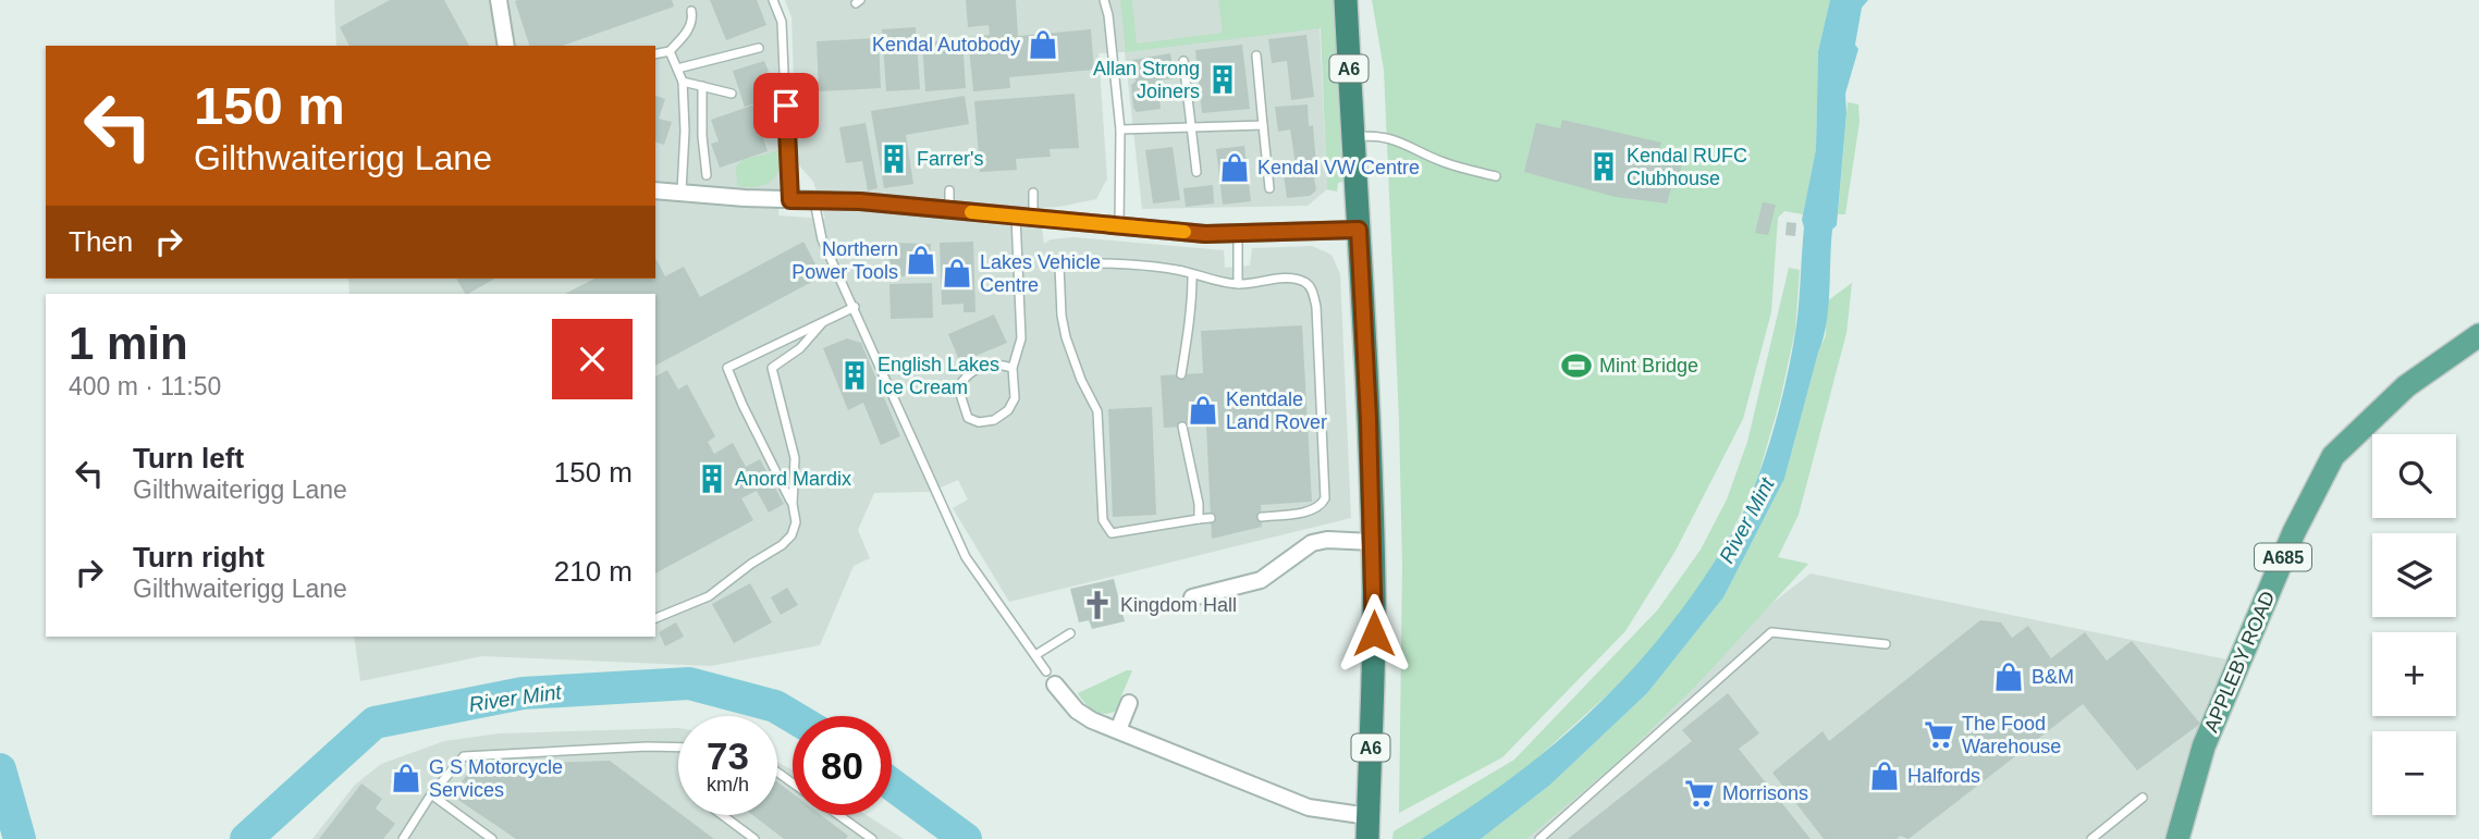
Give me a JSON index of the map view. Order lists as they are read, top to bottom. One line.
{"streets":{"highway":["A6"],"main road":["A685","APPLEBY ROAD"]},"water":["River Mint"],"places":{"shop":["Kendal Autobody","Kendal VW Centre","Northern Power Tools","Lakes Vehicle Centre","Kentdale Land Rover","B&M","Halfords","G S Motorcycle Services"],"building":["Allan Strong Joiners","Farrer's","Kendal RUFC Clubhouse","English Lakes Ice Cream","Anord Mardix"],"sports":["Mint Bridge"],"church":["Kingdom Hall"],"supermarket":["The Food Warehouse","Morrisons"]},"page":{"turn":["150 m","Gilthwaiterigg Lane"],"then":"Then","heading":["1 min","400 m · 11:50"],"list":[{"name":"Turn left","note":"Gilthwaiterigg Lane","value":"150 m"},{"name":"Turn right","note":"Gilthwaiterigg Lane","value":"210 m"}],"map_buttons":["+","−"],"speed":"73 km/h","limit":"80"}}
